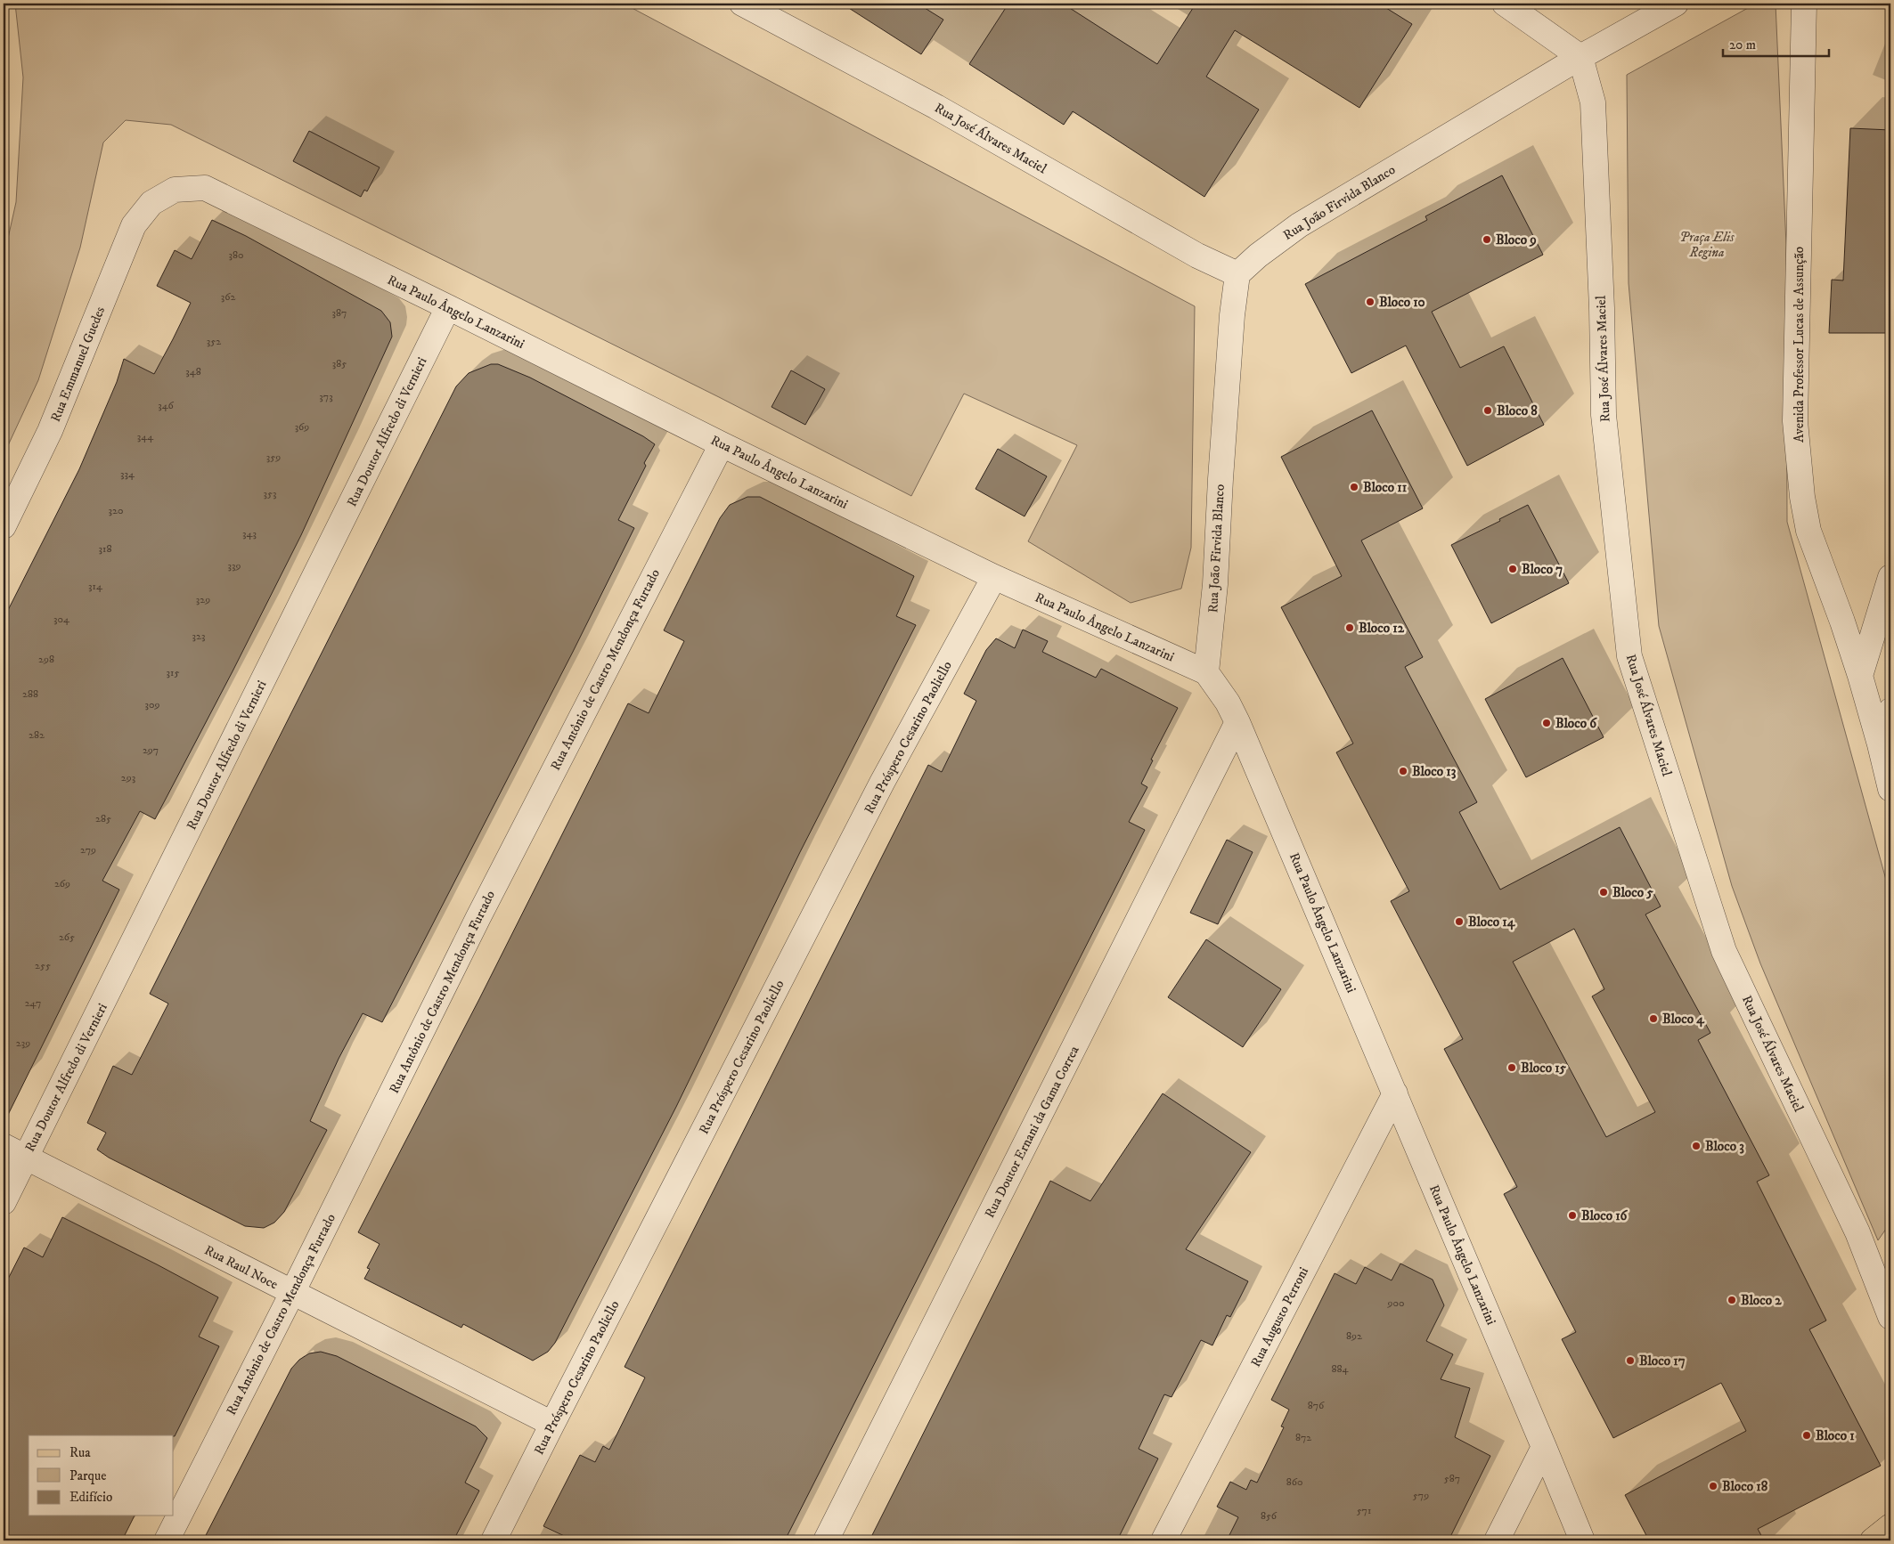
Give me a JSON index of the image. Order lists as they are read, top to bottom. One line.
{"streets":{"street":["Rua José Álvares Maciel","Rua João Firvida Blanco","Rua Paulo Ângelo Lanzarini","Avenida Professor Lucas de Assunção","Rua Emmanuel Guedes","Rua Doutor Alfredo di Vernieri","Rua Antônio de Castro Mendonça Furtado","Rua Próspero Cesarino Paoliello","Rua Doutor Ernani da Gama Correa","Rua Raul Noce","Rua Augusto Perroni"]},"crossings":[["Rua José Álvares Maciel","Rua João Firvida Blanco"],["Rua João Firvida Blanco","Rua Paulo Ângelo Lanzarini"],["Rua Paulo Ângelo Lanzarini","Rua Emmanuel Guedes"],["Rua Paulo Ângelo Lanzarini","Rua Doutor Alfredo di Vernieri"],["Rua Paulo Ângelo Lanzarini","Rua Antônio de Castro Mendonça Furtado"],["Rua Paulo Ângelo Lanzarini","Rua Próspero Cesarino Paoliello"],["Rua Paulo Ângelo Lanzarini","Rua Doutor Ernani da Gama Correa"],["Rua Paulo Ângelo Lanzarini","Rua Augusto Perroni"],["Rua Doutor Alfredo di Vernieri","Rua Raul Noce"],["Rua Antônio de Castro Mendonça Furtado","Rua Raul Noce"],["Rua Próspero Cesarino Paoliello","Rua Raul Noce"]],"parks":["Praça Elis Regina"],"places":["Bloco 9","Bloco 10","Bloco 8","Bloco 11","Bloco 7","Bloco 12","Bloco 6","Bloco 13","Bloco 5","Bloco 14","Bloco 4","Bloco 15","Bloco 3","Bloco 16","Bloco 2","Bloco 17","Bloco 1","Bloco 18"],"house_numbers":["380","362","387","352","385","348","373","346","369","344","359","334","353","320","343","318","339","314","329","304","323","298","315","288","309","282","297","293","285","279","269","265","255","247","239","900","892","884","876","872","587","860","579","571","856"],"legend":["Rua","Parque","Edifício"],"scale_bar":"20 m"}
